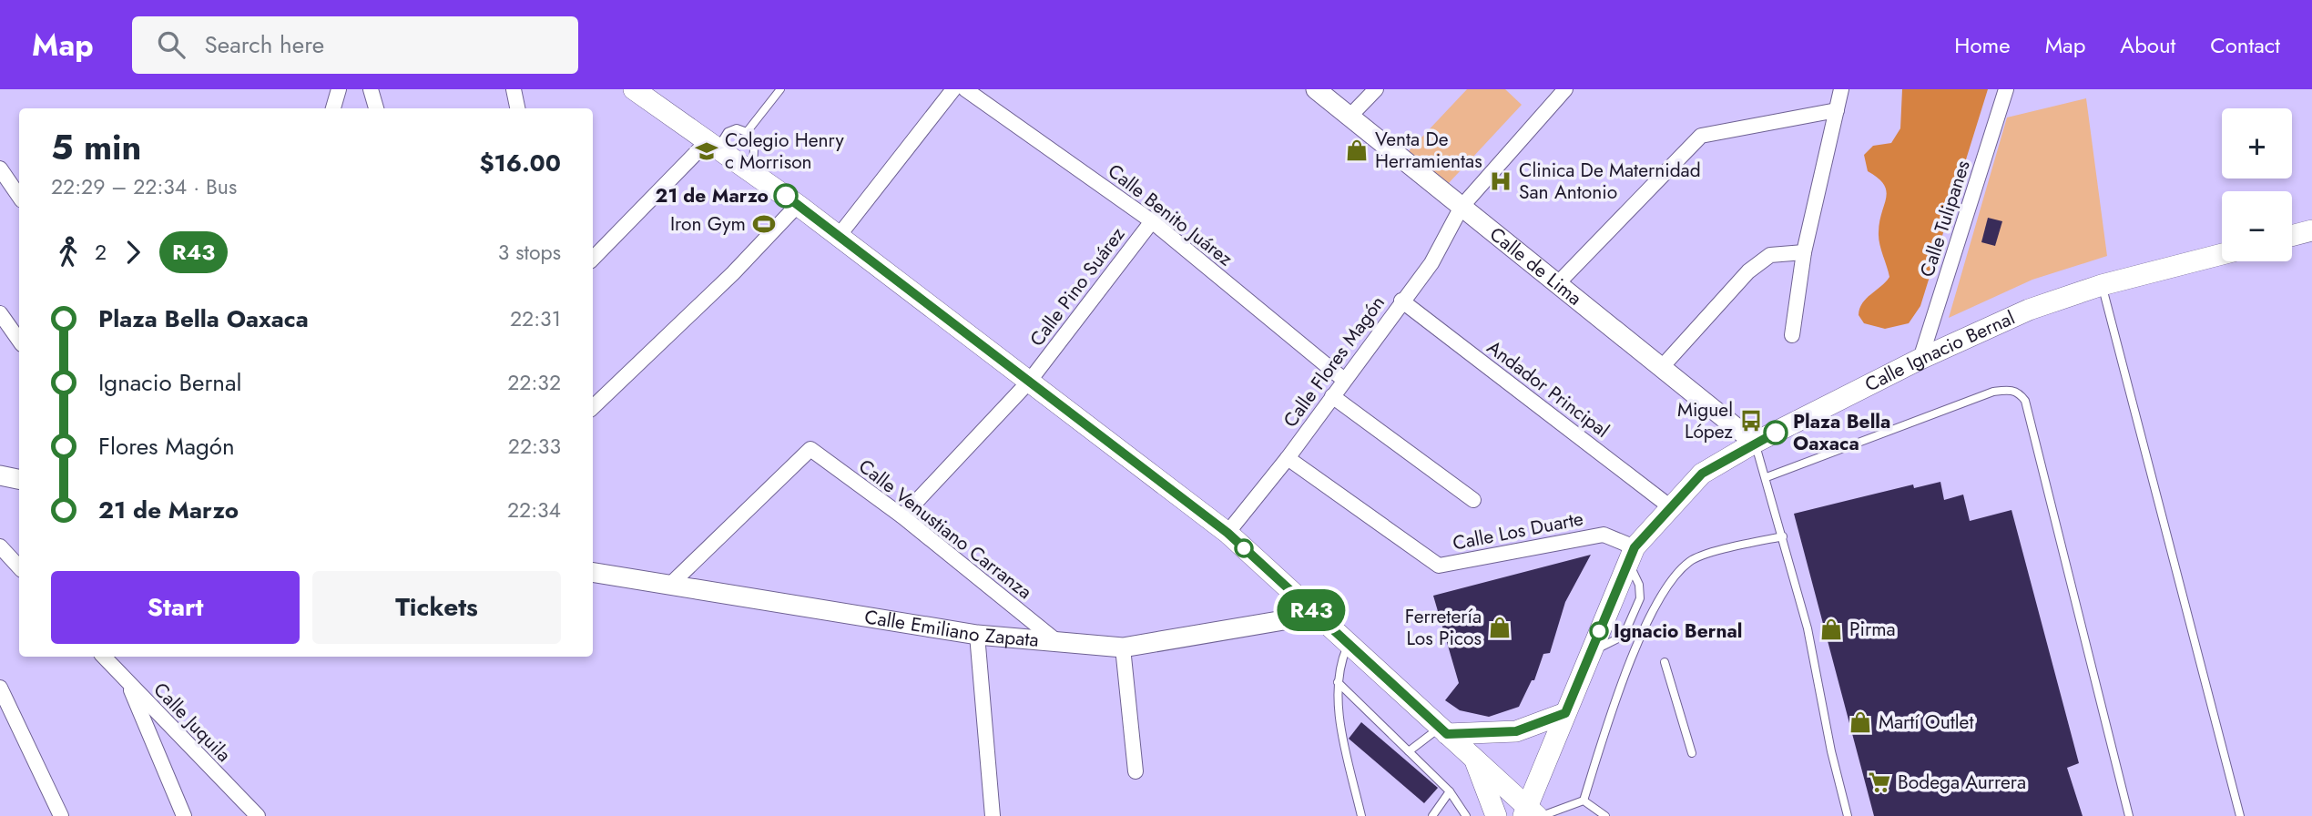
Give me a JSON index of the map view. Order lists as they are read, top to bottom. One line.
{"streets":{"main road":["Calle Ignacio Bernal"],"street":["Calle Benito Juárez","Calle Tulipanes","Calle de Lima","Calle Pino Suárez","Calle Flores Magón","Andador Principal","Calle Venustiano Carranza","Calle Los Duarte","Calle Emiliano Zapata","Calle Juquila"]},"crossings":[["Calle Benito Juárez","Calle Pino Suárez"],["Calle Benito Juárez","Calle Flores Magón"],["Calle Tulipanes","Calle Ignacio Bernal"],["Calle de Lima","Calle Ignacio Bernal"],["Calle de Lima","Calle Flores Magón"],["Calle Pino Suárez","Calle Venustiano Carranza"],["Calle Ignacio Bernal","Andador Principal"],["Calle Ignacio Bernal","Calle Los Duarte"],["Calle Flores Magón","Andador Principal"],["Calle Flores Magón","Calle Los Duarte"],["Calle Venustiano Carranza","Calle Emiliano Zapata"]],"places":{"shop":["Venta De Herramientas","Ferretería Los Picos","Pirma","Martí Outlet"],"school or university":["Colegio Henry c Morrison"],"hospital":["Clinica De Maternidad San Antonio"],"other":["21 de Marzo","Plaza Bella Oaxaca","Ignacio Bernal"],"sports":["Iron Gym"],"bus stop":["Miguel López"],"supermarket":["Bodega Aurrera"]},"lines":["bus line R43"],"page":{"header":"Map","search":"Search here","nav":["Home","Map","About","Contact"],"on_map":"R43","map_buttons":["+","−"],"heading":["5 min","22:29 – 22:34 · Bus","$16.00"],"legs":["2","R43","3 stops"],"list":[{"name":"Plaza Bella Oaxaca","value":"22:31"},{"name":"Ignacio Bernal","value":"22:32"},{"name":"Flores Magón","value":"22:33"},{"name":"21 de Marzo","value":"22:34"}],"buttons":["Start","Tickets"]}}
